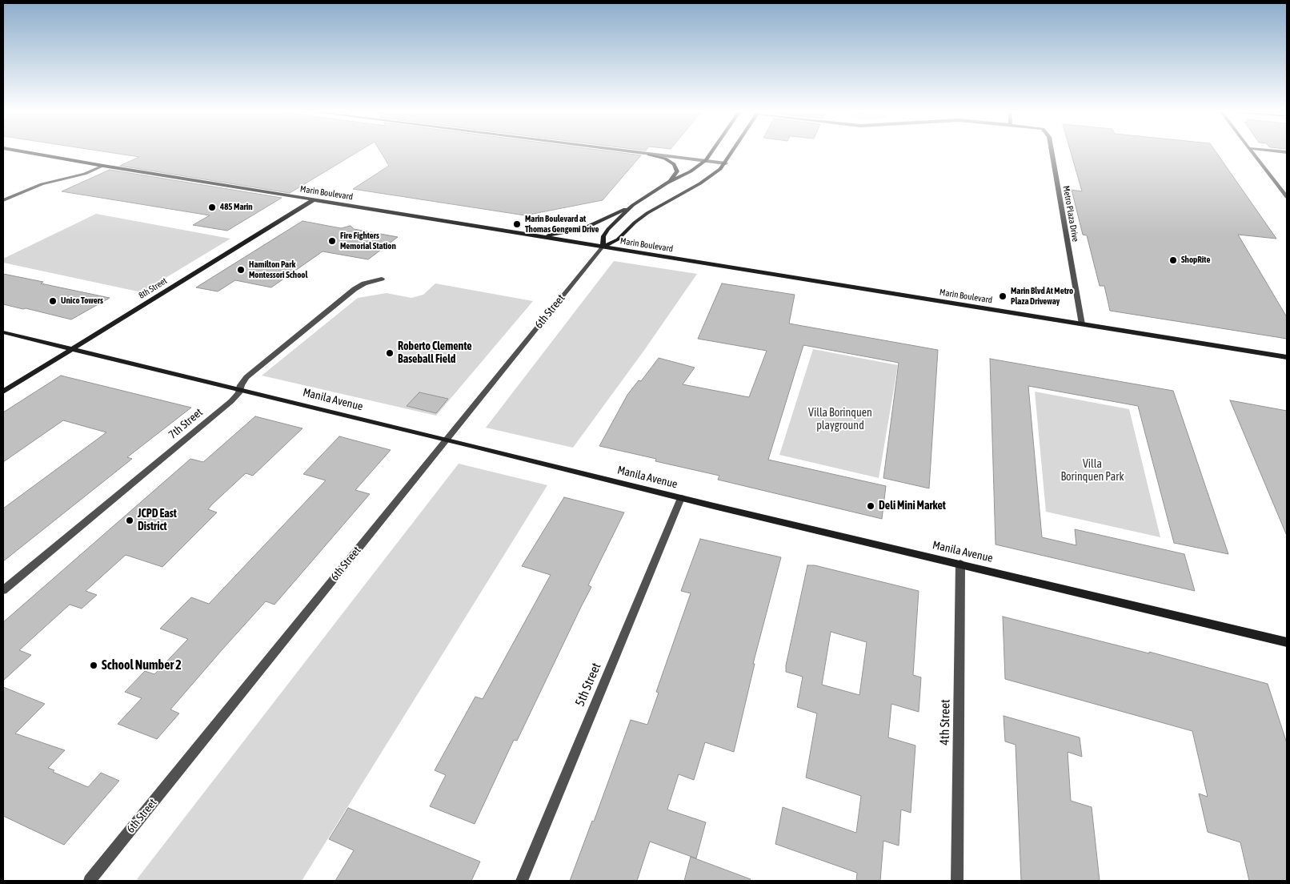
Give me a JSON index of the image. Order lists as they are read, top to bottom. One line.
{"streets":{"street":["Marin Boulevard","Metro Plaza Drive","8th Street","6th Street","Manila Avenue","7th Street","5th Street","4th Street"]},"crossings":[["Marin Boulevard","Metro Plaza Drive"],["Marin Boulevard","8th Street"],["Marin Boulevard","6th Street"],["8th Street","Manila Avenue"],["6th Street","Manila Avenue"],["Manila Avenue","7th Street"],["Manila Avenue","5th Street"],["Manila Avenue","4th Street"]],"parks":["Villa Borinquen playground","Villa Borinquen Park"],"places":["485 Marin","Marin Boulevard at Thomas Gengemi Drive","Fire Fighters Memorial Station","ShopRite","Hamilton Park Montessori School","Marin Blvd At Metro Plaza Driveway","Unico Towers","Roberto Clemente Baseball Field","Deli Mini Market","JCPD East District","School Number 2"]}
